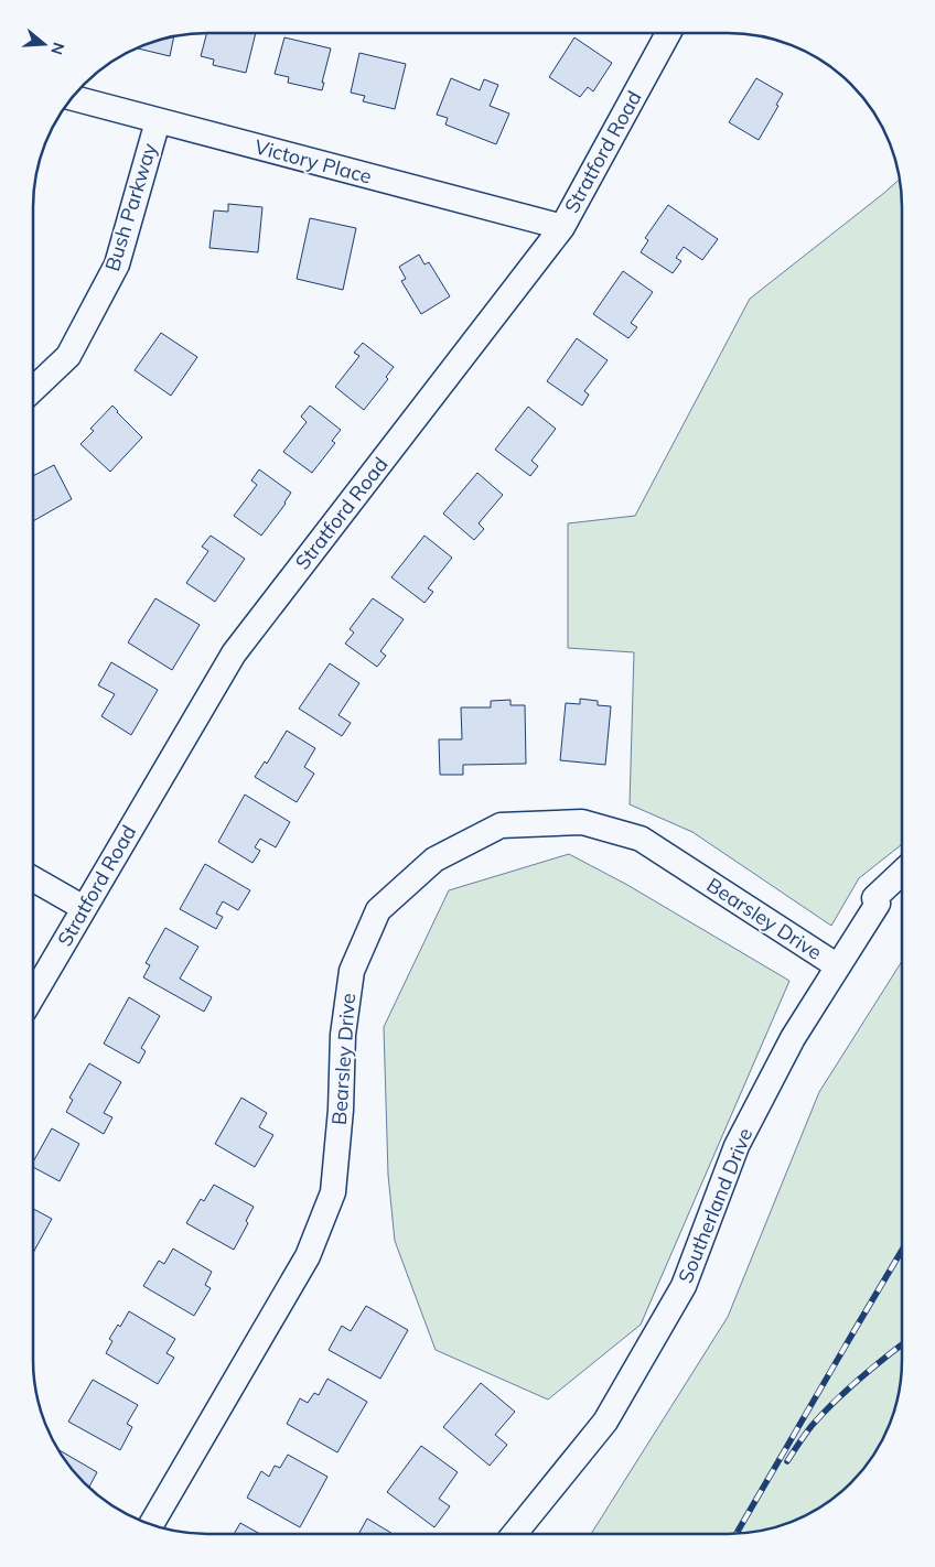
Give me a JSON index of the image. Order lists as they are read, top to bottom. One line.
{"streets":{"street":["Stratford Road","Victory Place","Bush Parkway","Bearsley Drive","Southerland Drive"]},"crossings":[["Stratford Road","Victory Place"],["Victory Place","Bush Parkway"],["Bearsley Drive","Southerland Drive"]],"north":"right"}
